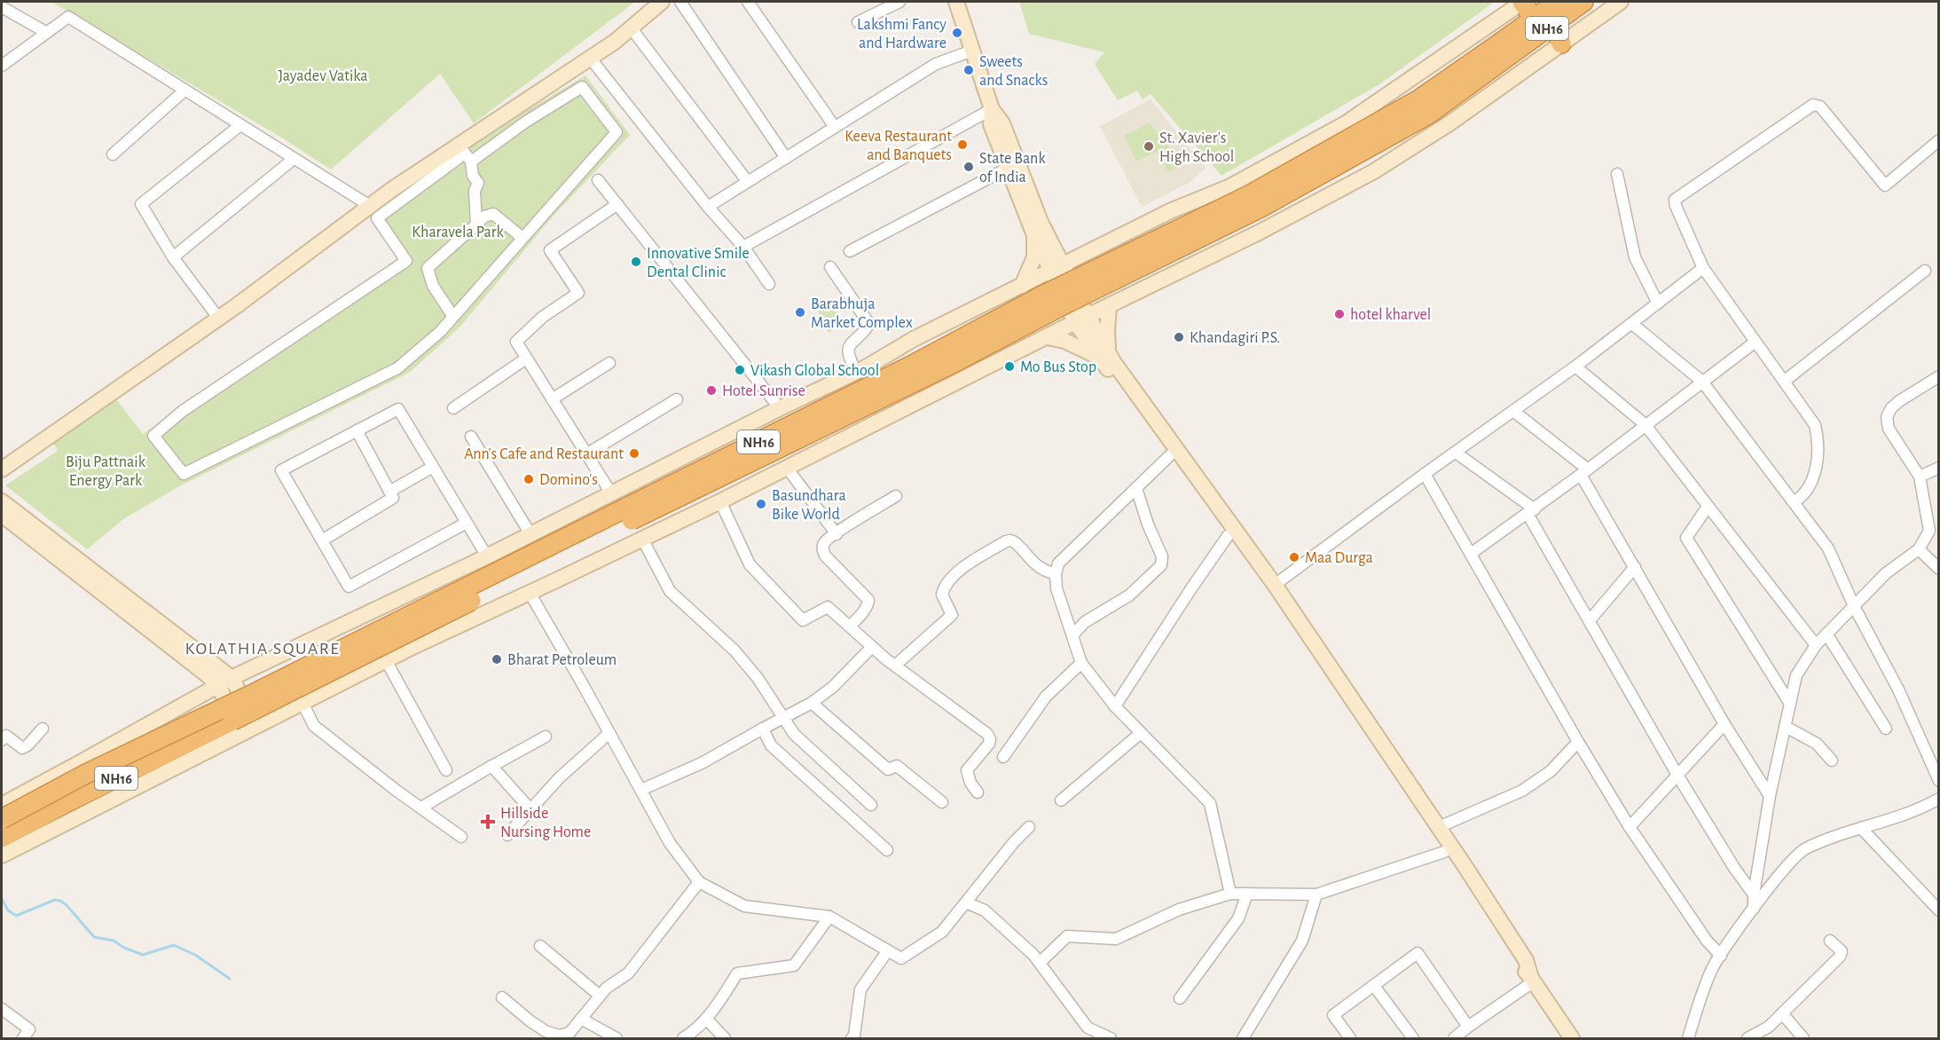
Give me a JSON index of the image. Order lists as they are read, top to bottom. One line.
{"streets":{"highway":["NH16"]},"districts":["KOLATHIA SQUARE"],"parks":["Jayadev Vatika","Kharavela Park","Biju Pattnaik Energy Park"],"places":{"other":["Lakshmi Fancy and Hardware","Sweets and Snacks","Keeva Restaurant and Banquets","St. Xavier's High School","State Bank of India","Innovative Smile Dental Clinic","Barabhuja Market Complex","hotel kharvel","Khandagiri P.S.","Mo Bus Stop","Vikash Global School","Hotel Sunrise","Ann's Cafe and Restaurant","Domino's","Basundhara Bike World","Maa Durga","Bharat Petroleum"],"health":["Hillside Nursing Home"]}}
